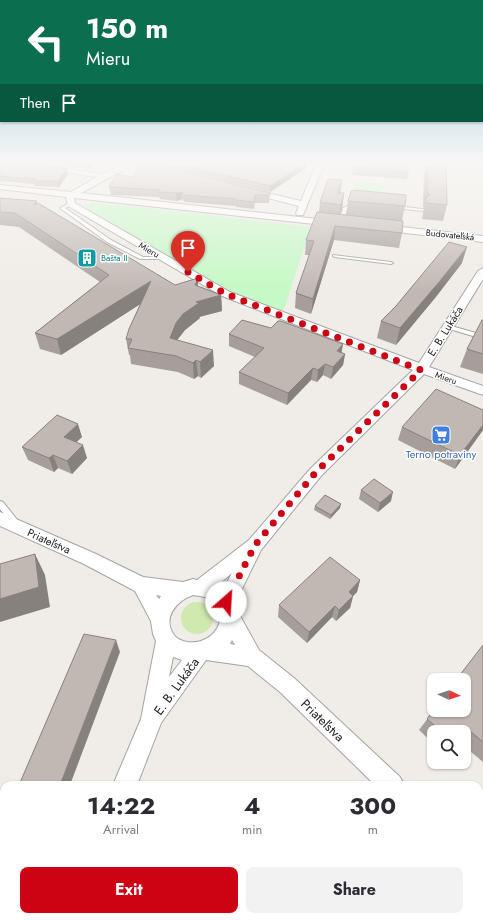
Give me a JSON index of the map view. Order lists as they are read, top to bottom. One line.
{"streets":{"street":["Budovateľská","Mieru","E. B. Lukáča","Priateľstva"]},"crossings":[["Mieru","E. B. Lukáča"],["E. B. Lukáča","Priateľstva"]],"places":{"building":["Bašta II"],"supermarket":["Terno potraviny"]},"north":"right","page":{"turn":["150 m","Mieru"],"then":"Then","eta":["14:22","Arrival","4","min","300","m"],"buttons":["Exit","Share"]}}
